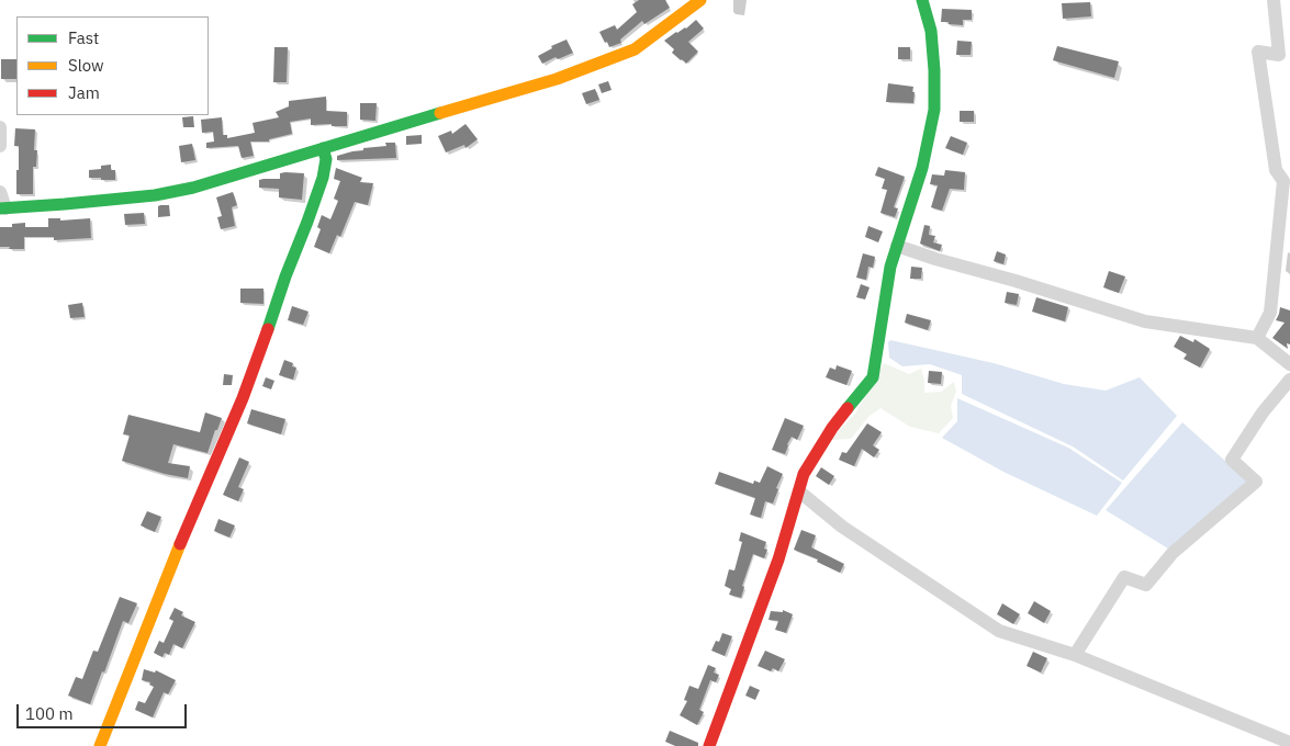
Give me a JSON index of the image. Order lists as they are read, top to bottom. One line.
{"legend":["Fast","Slow","Jam"],"scale_bar":"100 m"}
